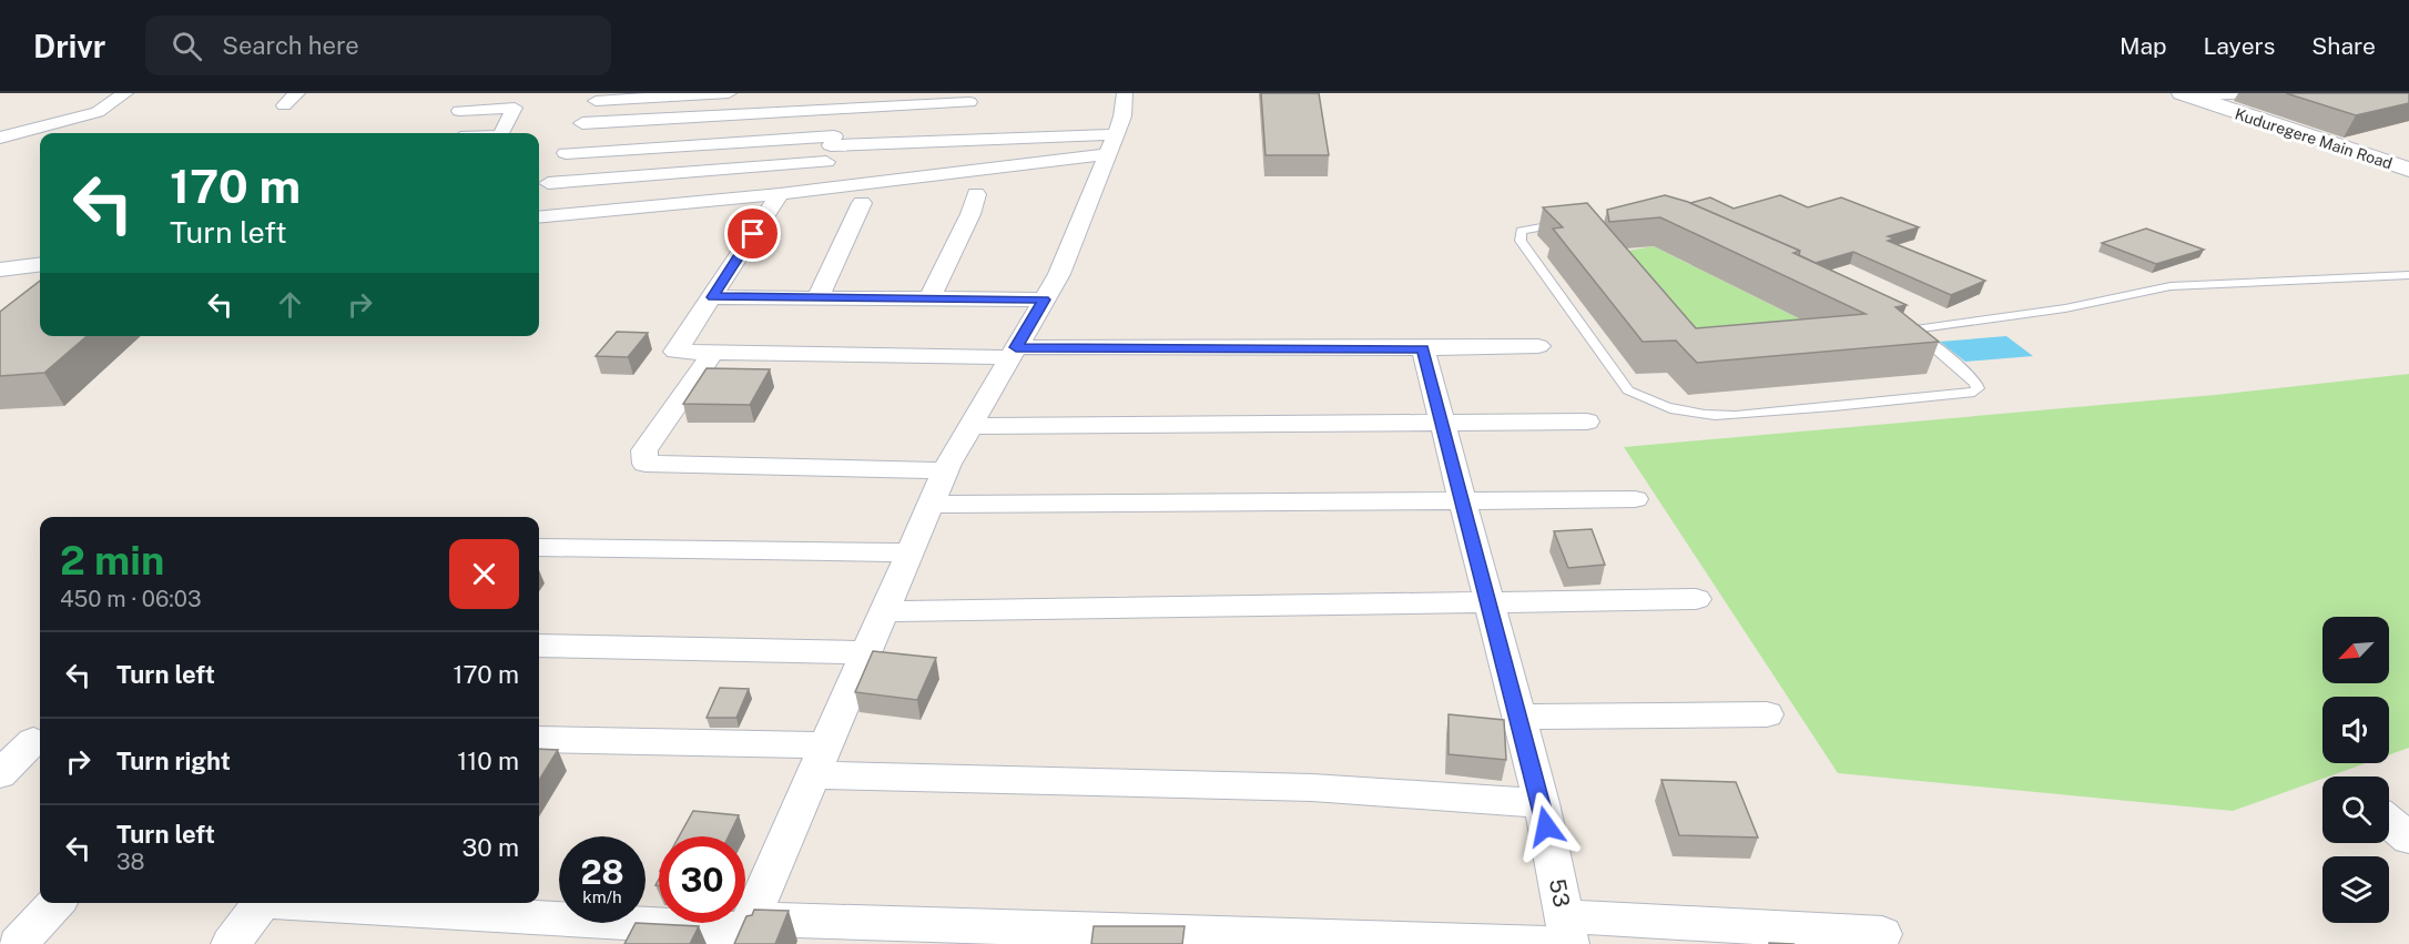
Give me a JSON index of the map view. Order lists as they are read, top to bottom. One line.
{"streets":{"street":["Kuduregere Main Road","53"]},"north":"bottom left","page":{"header":"Drivr","search":"Search here","nav":["Map","Layers","Share"],"turn":["170 m","Turn left"],"heading":["2 min","450 m · 06:03"],"list":[{"name":"Turn left","value":"170 m"},{"name":"Turn right","value":"110 m"},{"name":"Turn left","note":"38","value":"30 m"}],"speed":"28 km/h","limit":"30"}}
